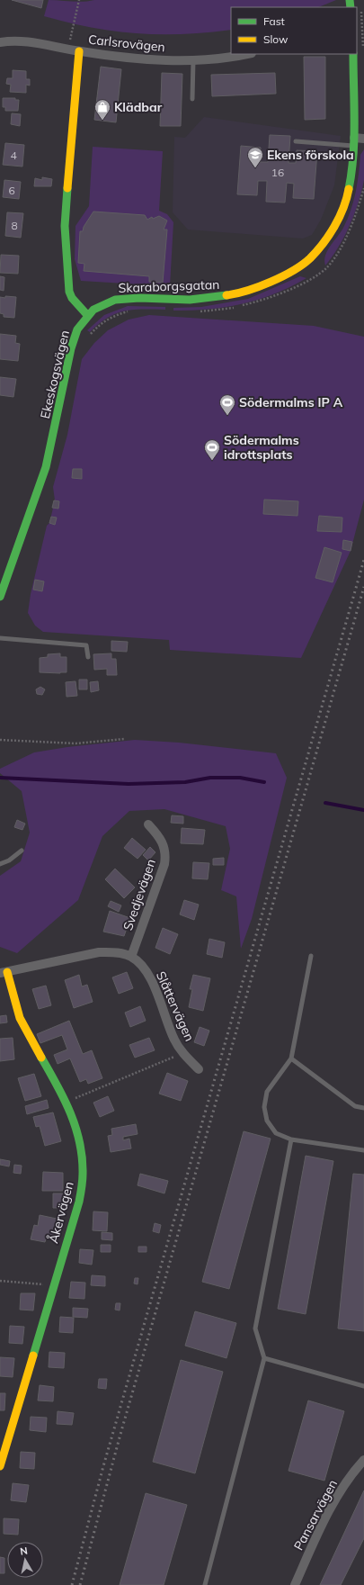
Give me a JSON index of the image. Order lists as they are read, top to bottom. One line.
{"streets":{"street":["Carlsrovägen","Skaraborgsgatan","Ekeskogsvägen","Svedjevägen","Slåttervägen","Åkervägen","Pansarvägen"]},"crossings":[["Skaraborgsgatan","Ekeskogsvägen"],["Svedjevägen","Slåttervägen"]],"places":{"shop":["Klädbar"],"school or university":["Ekens förskola"],"sports":["Södermalms IP A","Södermalms idrottsplats"]},"house_numbers":["4","16","6","8"],"legend":["Fast","Slow"],"north":"top"}
